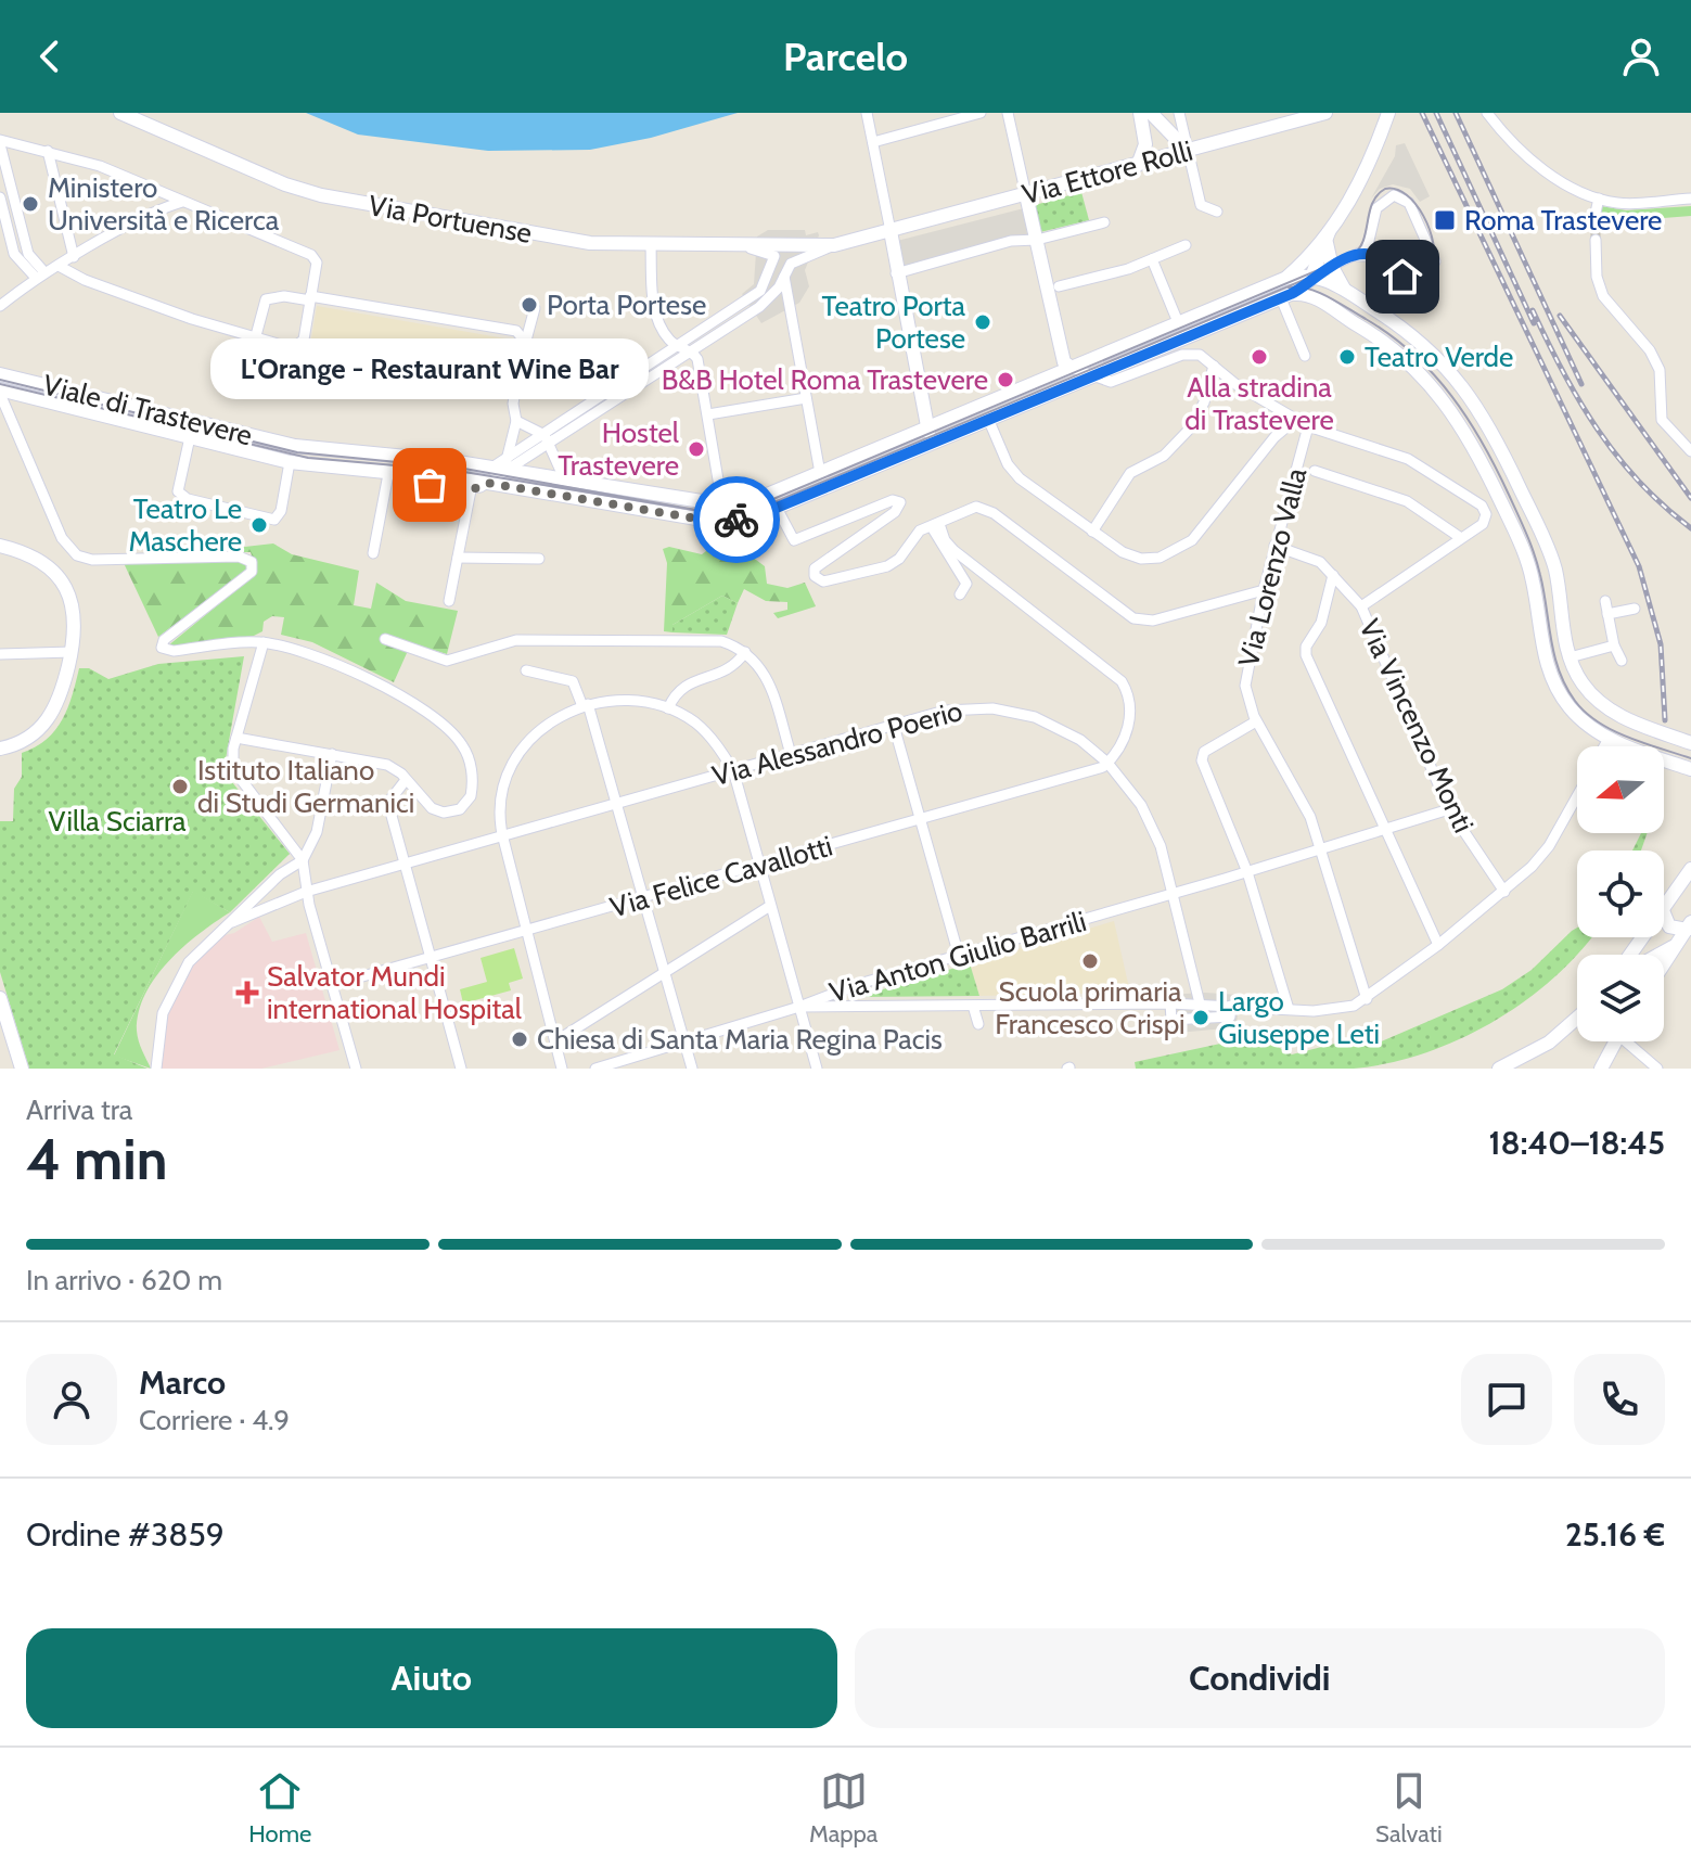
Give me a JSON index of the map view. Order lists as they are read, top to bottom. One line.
{"streets":{"main road":["Via Ettore Rolli","Via Portuense","Viale di Trastevere"],"street":["Via Lorenzo Valla","Via Vincenzo Monti","Via Alessandro Poerio","Via Felice Cavallotti","Via Anton Giulio Barrili"]},"crossings":[["Via Ettore Rolli","Via Portuense"],["Via Lorenzo Valla","Via Vincenzo Monti"],["Via Lorenzo Valla","Via Anton Giulio Barrili"],["Via Vincenzo Monti","Via Anton Giulio Barrili"],["Via Alessandro Poerio","Via Felice Cavallotti"],["Via Alessandro Poerio","Via Anton Giulio Barrili"]],"parks":["Villa Sciarra"],"places":{"other":["Ministero Università e Ricerca","Porta Portese","Teatro Porta Portese","Alla stradina di Trastevere","Teatro Verde","B&B Hotel Roma Trastevere","Hostel Trastevere","L'Orange - Restaurant Wine Bar","Teatro Le Maschere","Istituto Italiano di Studi Germanici","Scuola primaria Francesco Crispi","Largo Giuseppe Leti","Chiesa di Santa Maria Regina Pacis"],"transit":["Roma Trastevere"],"health":["Salvator Mundi international Hospital"]},"north":"left","page":{"header":"Parcelo","bubble":"L'Orange - Restaurant Wine Bar","heading":["4 min","Arriva tra","18:40–18:45"],"panel":["Marco","Corriere · 4.9","Ordine #3859","25.16 €"],"bar":"In arrivo · 620 m","buttons":["Aiuto","Condividi"],"tabs":["Home","Mappa","Salvati"]}}
